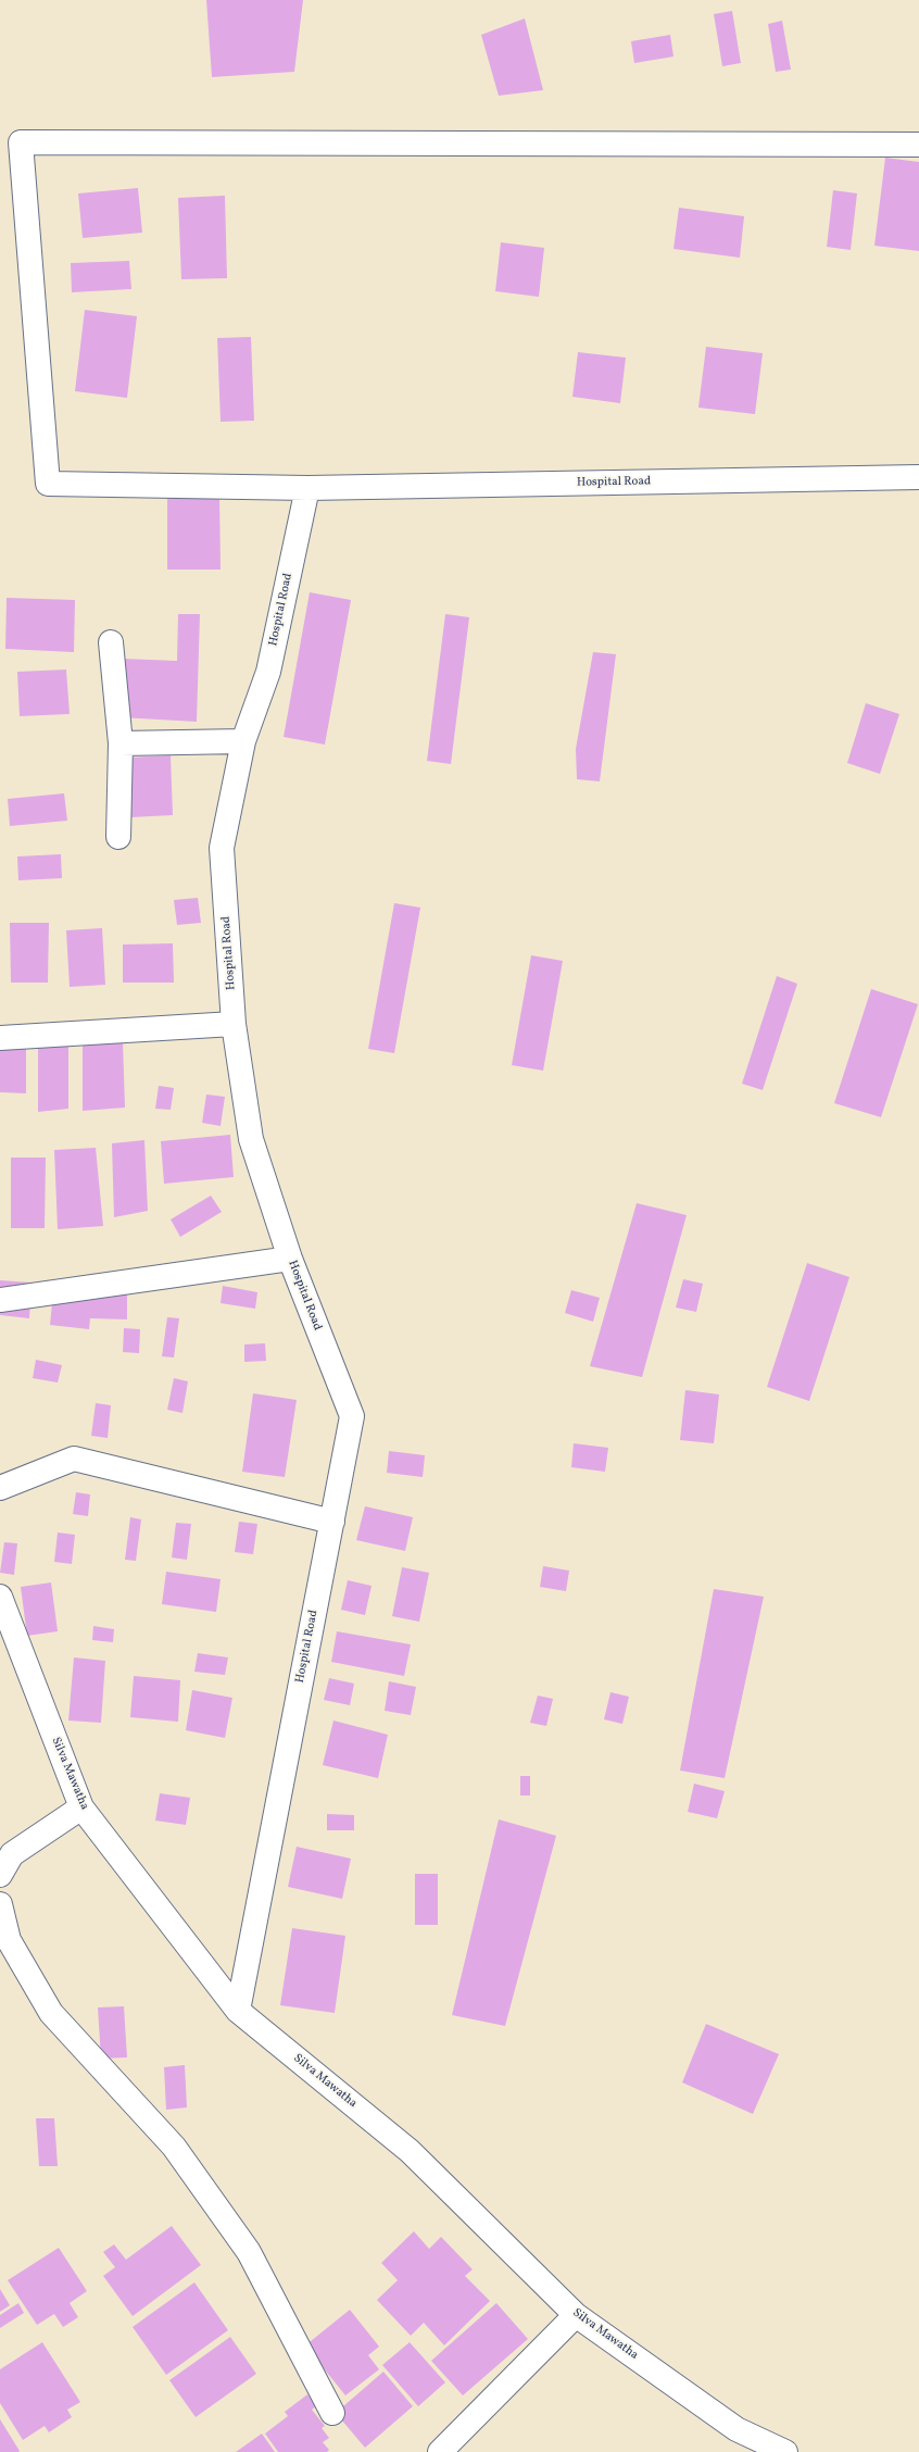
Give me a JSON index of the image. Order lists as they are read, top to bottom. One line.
{"streets":{"street":["Hospital Road","Silva Mawatha"]},"crossings":[["Hospital Road","Silva Mawatha"]]}
